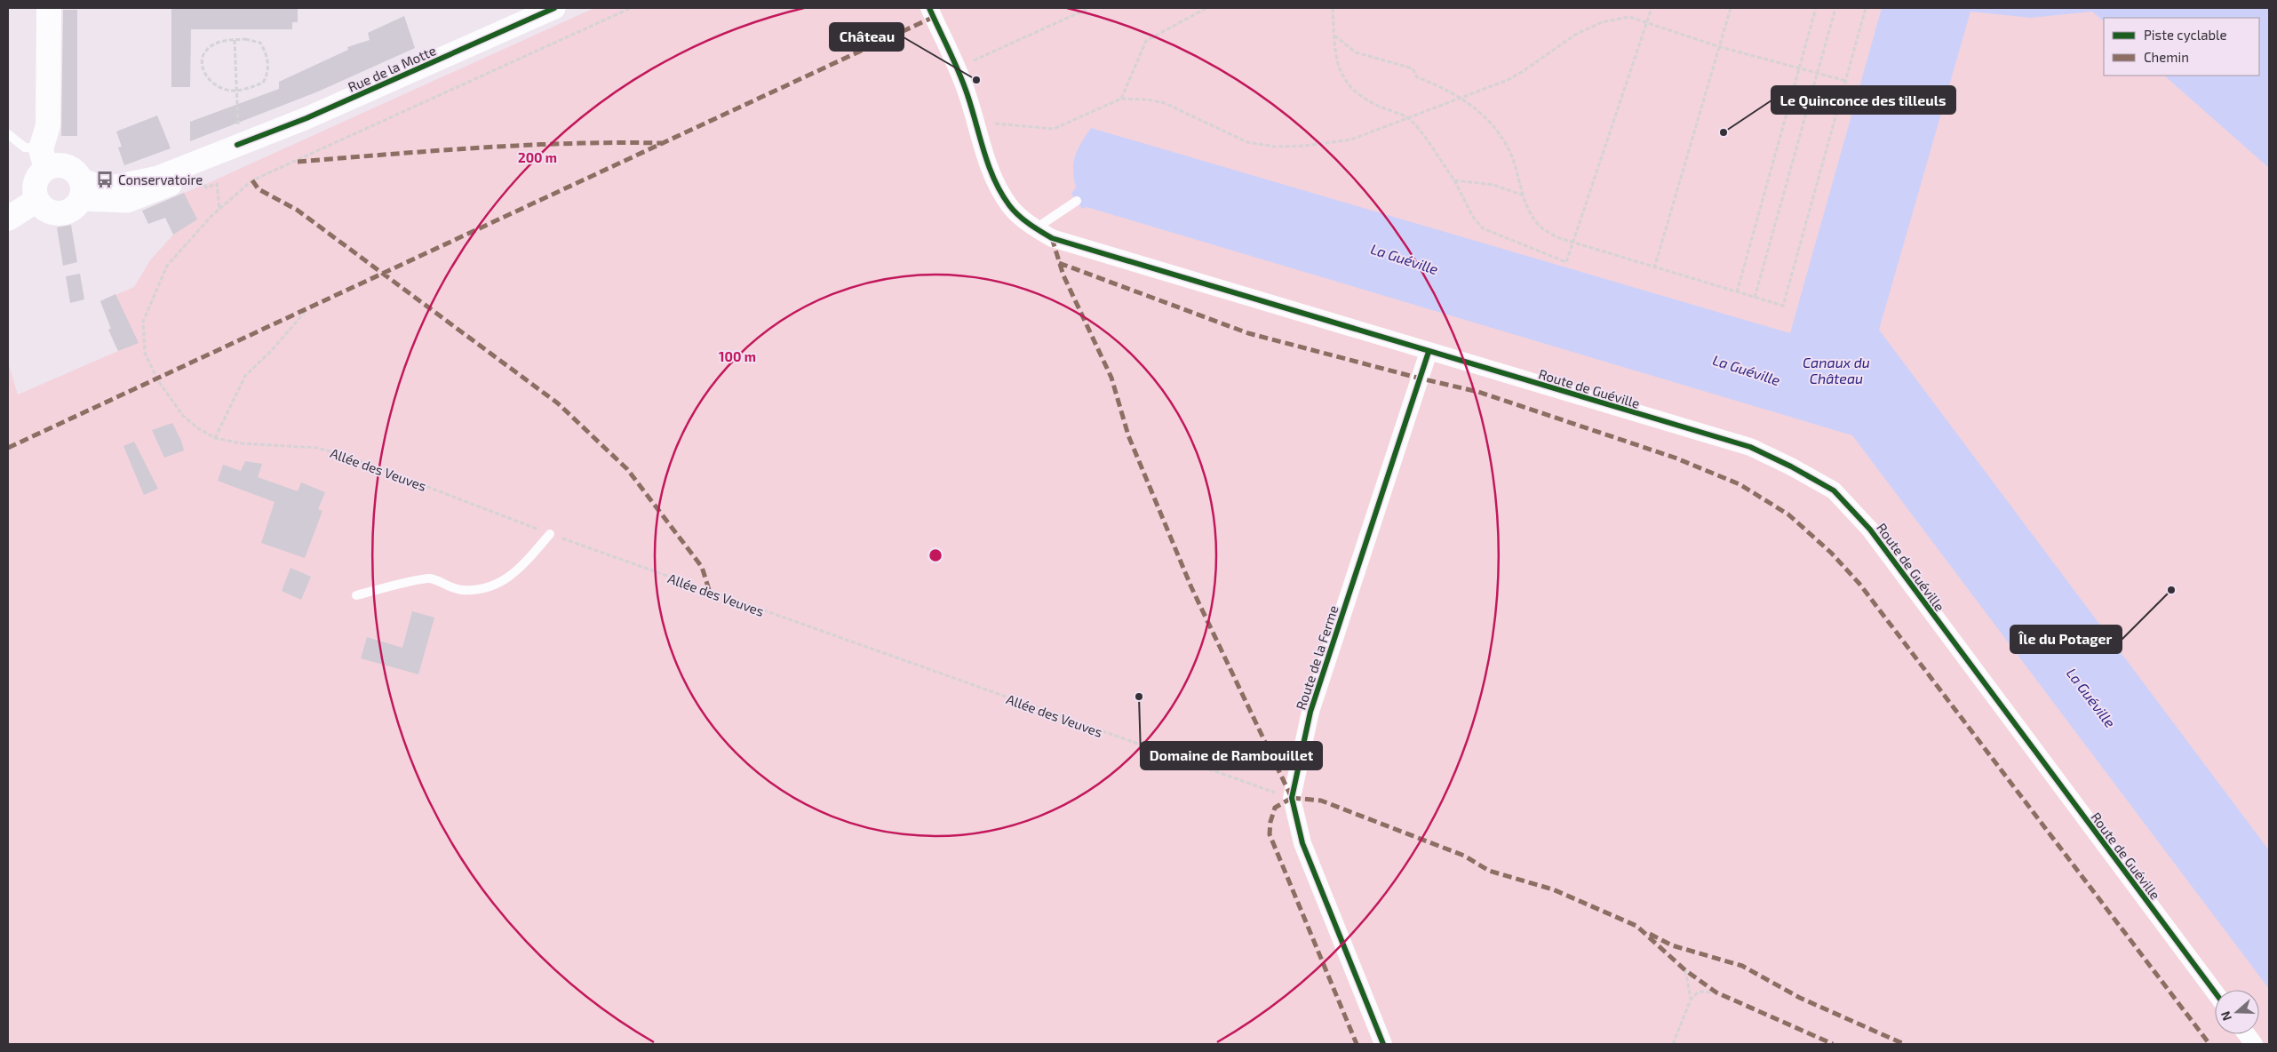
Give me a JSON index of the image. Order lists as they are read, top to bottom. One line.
{"streets":{"street":["Rue de la Motte","Route de Guéville","Route de la Ferme"],"path":["Allée des Veuves"]},"crossings":[["Route de Guéville","Route de la Ferme"],["Allée des Veuves","Route de la Ferme"]],"water":["La Guéville","Canaux du Château"],"places":{"other":["Château","Le Quinconce des tilleuls","Île du Potager","Domaine de Rambouillet"],"bus stop":["Conservatoire"]},"legend":["Piste cyclable","Chemin"],"north":"left","rings":["200 m","100 m"]}
